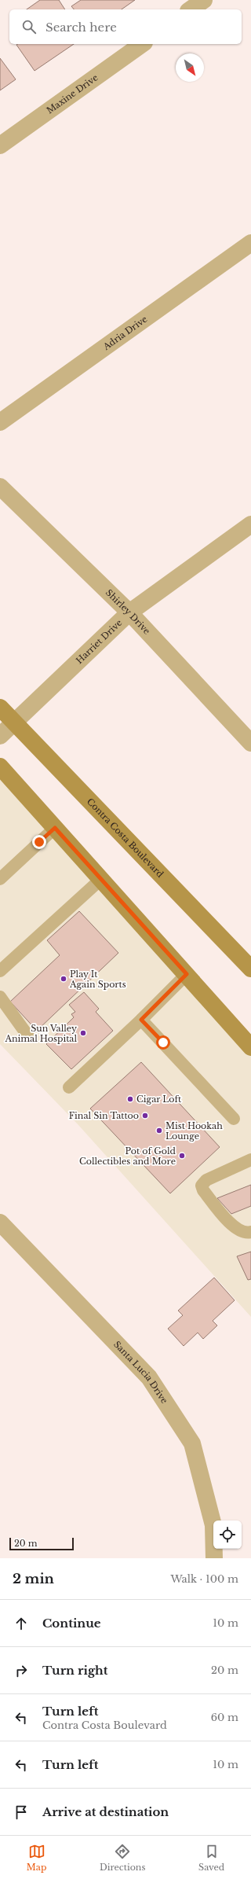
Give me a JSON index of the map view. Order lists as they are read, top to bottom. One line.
{"streets":{"main road":["Contra Costa Boulevard"],"street":["Maxine Drive","Adria Drive","Shirley Drive","Harriet Drive","Santa Lucia Drive"]},"crossings":[["Shirley Drive","Harriet Drive"],["Harriet Drive","Contra Costa Boulevard"]],"places":["Play It Again Sports","Sun Valley Animal Hospital","Cigar Loft","Final Sin Tattoo","Mist Hookah Lounge","Pot of Gold Collectibles and More"],"scale_bar":"20 m","north":"bottom right","page":{"search":"Search here","scale":"20 m","heading":["2 min","Walk · 100 m"],"list":[["Continue","10 m"],["Turn right","20 m"],["Turn left","Contra Costa Boulevard","60 m"],["Turn left","10 m"],"Arrive at destination"],"nav":["Map","Directions","Saved"]}}
